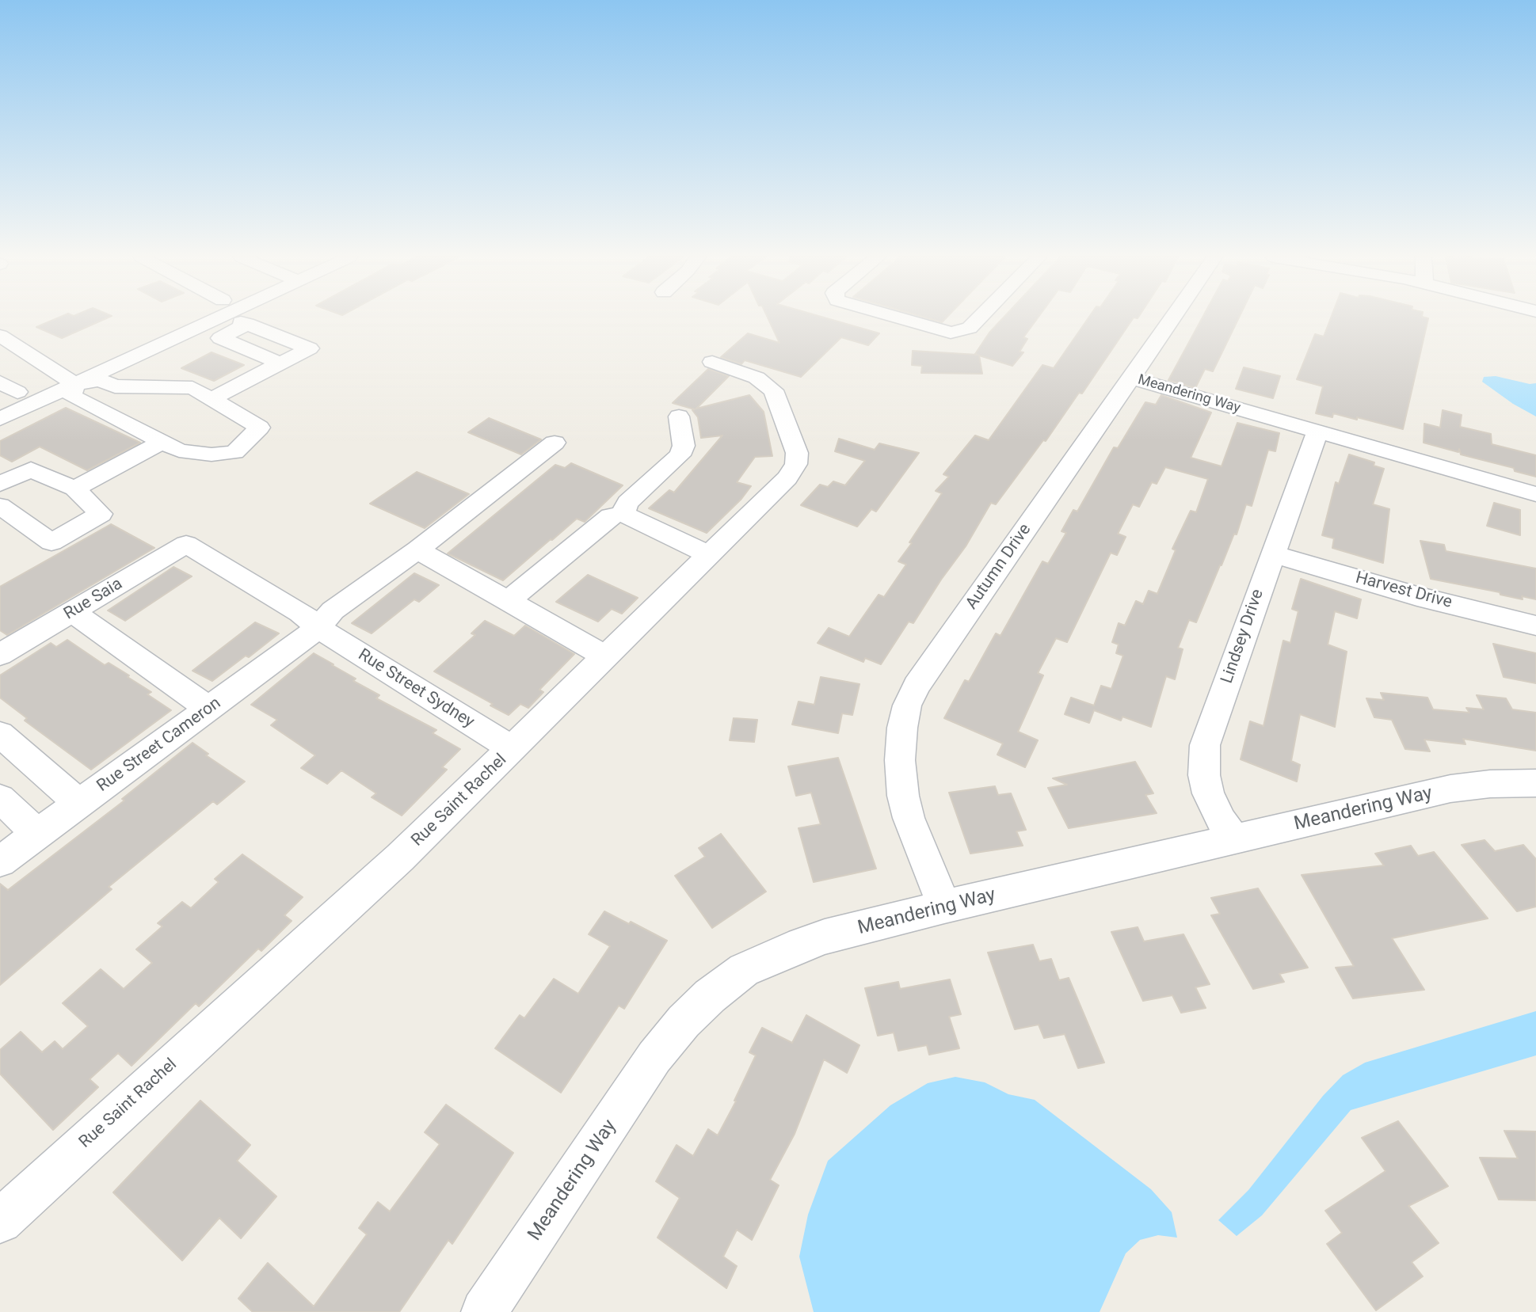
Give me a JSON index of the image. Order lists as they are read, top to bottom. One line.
{"streets":{"street":["Meandering Way","Autumn Drive","Harvest Drive","Rue Saia","Lindsey Drive","Rue Street Sydney","Rue Street Cameron","Rue Saint Rachel"]},"crossings":[["Meandering Way","Autumn Drive"],["Meandering Way","Lindsey Drive"],["Harvest Drive","Lindsey Drive"],["Rue Saia","Rue Street Sydney"],["Rue Street Sydney","Rue Street Cameron"],["Rue Street Sydney","Rue Saint Rachel"]]}
